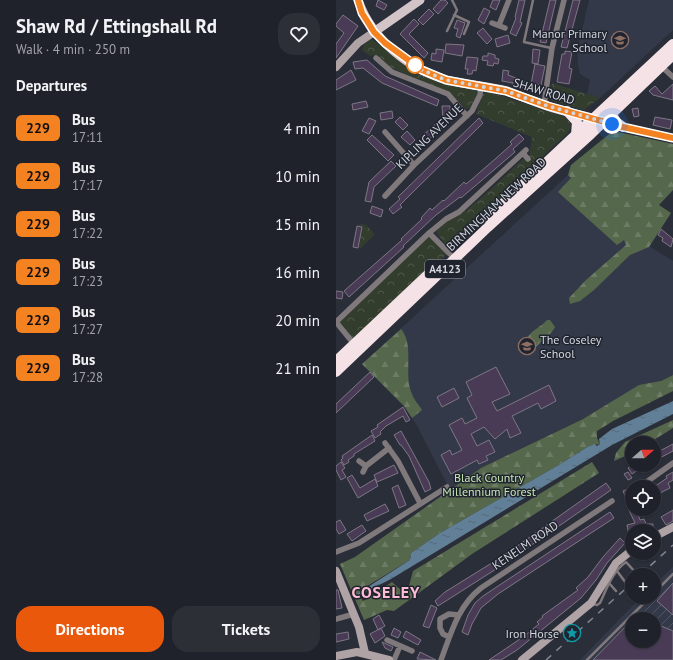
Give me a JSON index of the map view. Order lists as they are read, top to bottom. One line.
{"streets":{"highway":["BIRMINGHAM NEW ROAD","A4123"],"main road":["SHAW ROAD"],"street":["KIPLING AVENUE","KENELM ROAD"]},"crossings":[["SHAW ROAD","KIPLING AVENUE"],["SHAW ROAD","BIRMINGHAM NEW ROAD"]],"districts":["COSELEY"],"parks":["Black Country Millennium Forest"],"places":{"school or university":["Manor Primary School","The Coseley School"],"place":["Iron Horse"]},"lines":["bus line 229"],"north":"right","page":{"heading":[["Shaw Rd / Ettingshall Rd","Walk · 4 min · 250 m"],"Departures"],"list":[{"mark":"229","name":"Bus","note":"17:11","value":"4 min"},{"mark":"229","name":"Bus","note":"17:17","value":"10 min"},{"mark":"229","name":"Bus","note":"17:22","value":"15 min"},{"mark":"229","name":"Bus","note":"17:23","value":"16 min"},{"mark":"229","name":"Bus","note":"17:27","value":"20 min"},{"mark":"229","name":"Bus","note":"17:28","value":"21 min"}],"map_buttons":["+","−"],"buttons":["Directions","Tickets"]}}
